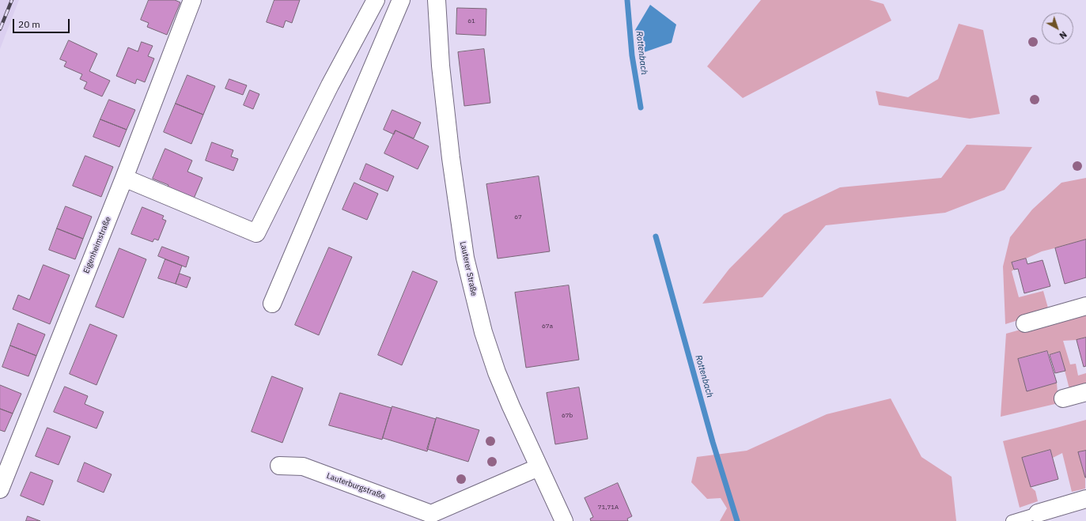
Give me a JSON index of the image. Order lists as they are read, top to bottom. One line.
{"streets":{"street":["Eigenheimstraße","Lauterer Straße","Lauterburgstraße"]},"crossings":[["Lauterer Straße","Lauterburgstraße"]],"water":["Rottenbach"],"house_numbers":["61","67","67a","67b","71,71A"],"scale_bar":"20 m","north":"bottom right"}
